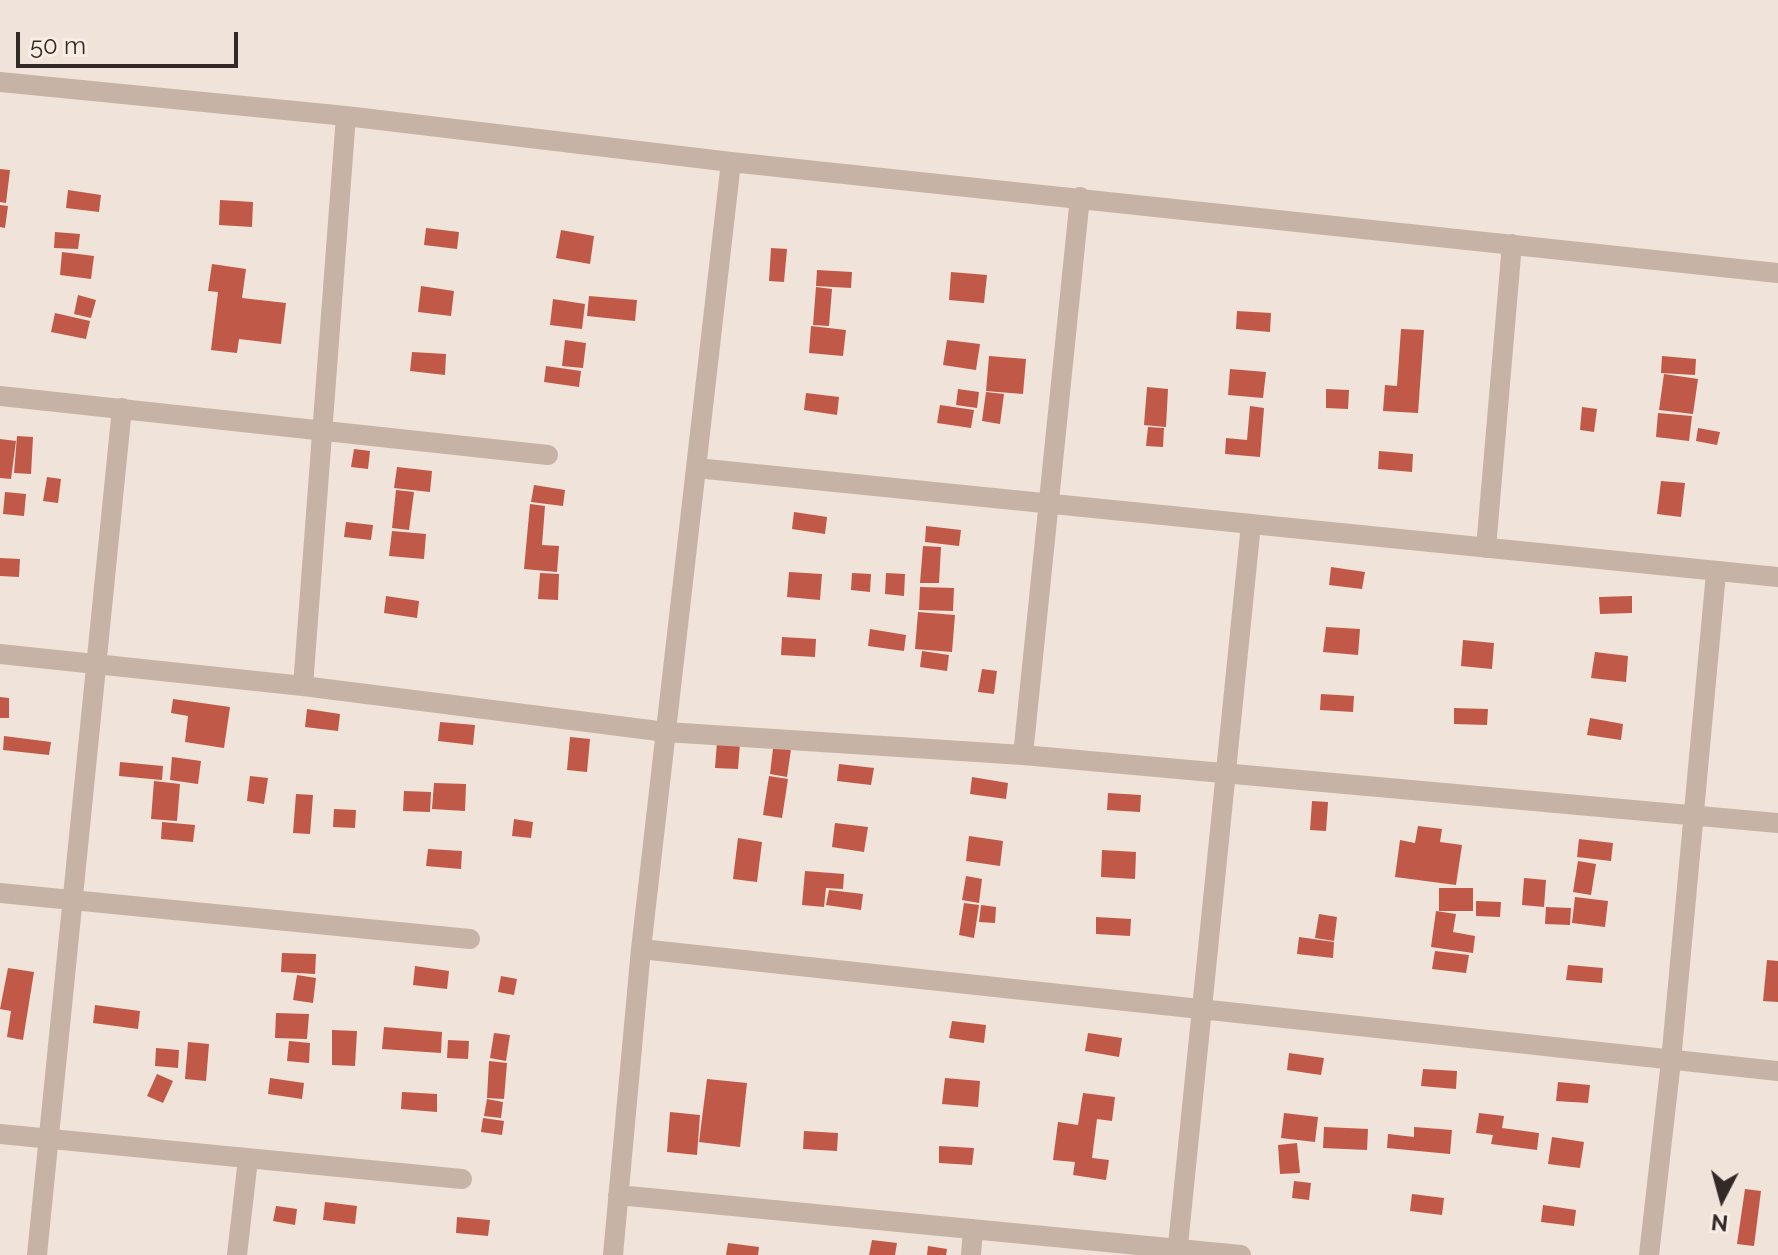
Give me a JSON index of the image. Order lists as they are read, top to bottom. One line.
{"scale_bar":"50 m","north":"bottom"}
